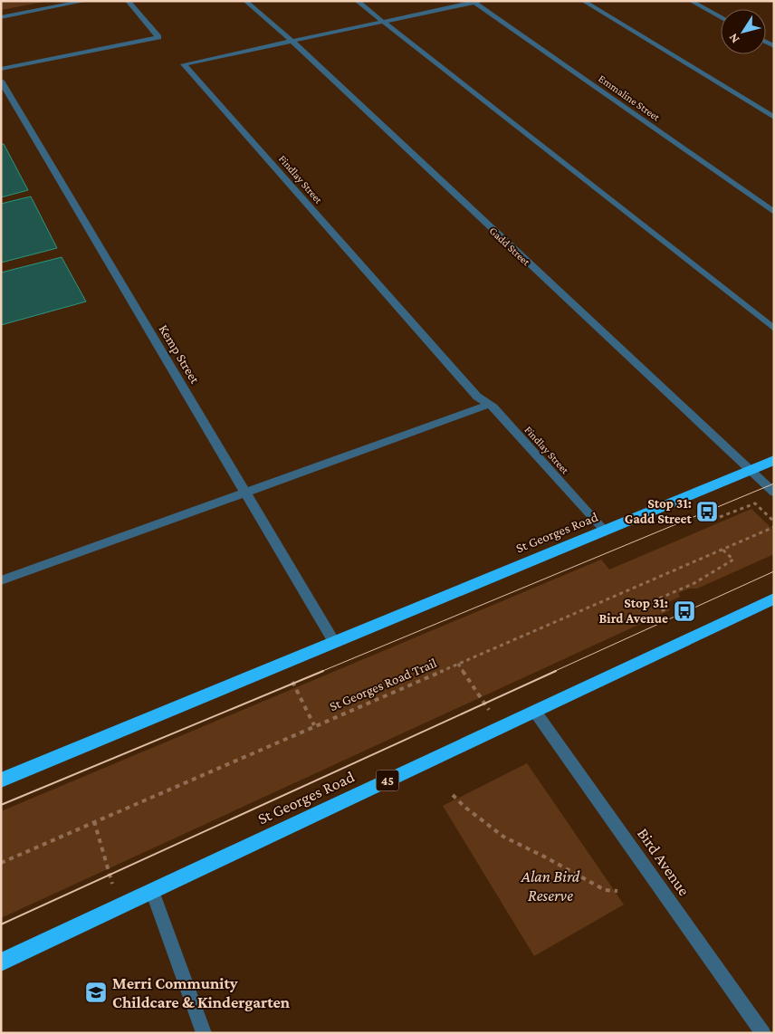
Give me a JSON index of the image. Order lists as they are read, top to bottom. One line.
{"streets":{"highway":["St Georges Road","45"],"street":["Emmaline Street","Findlay Street","Gadd Street","Kemp Street","Bird Avenue"],"path":["St Georges Road Trail"]},"crossings":[["Emmaline Street","Findlay Street"],["Findlay Street","Gadd Street"],["Findlay Street","St Georges Road"],["Gadd Street","St Georges Road"],["Kemp Street","St Georges Road"],["St Georges Road","Bird Avenue"]],"parks":["Alan Bird Reserve"],"places":{"bus stop":["Stop 31: Gadd Street","Stop 31: Bird Avenue"],"school or university":["Merri Community Childcare & Kindergarten"]},"north":"bottom left"}
